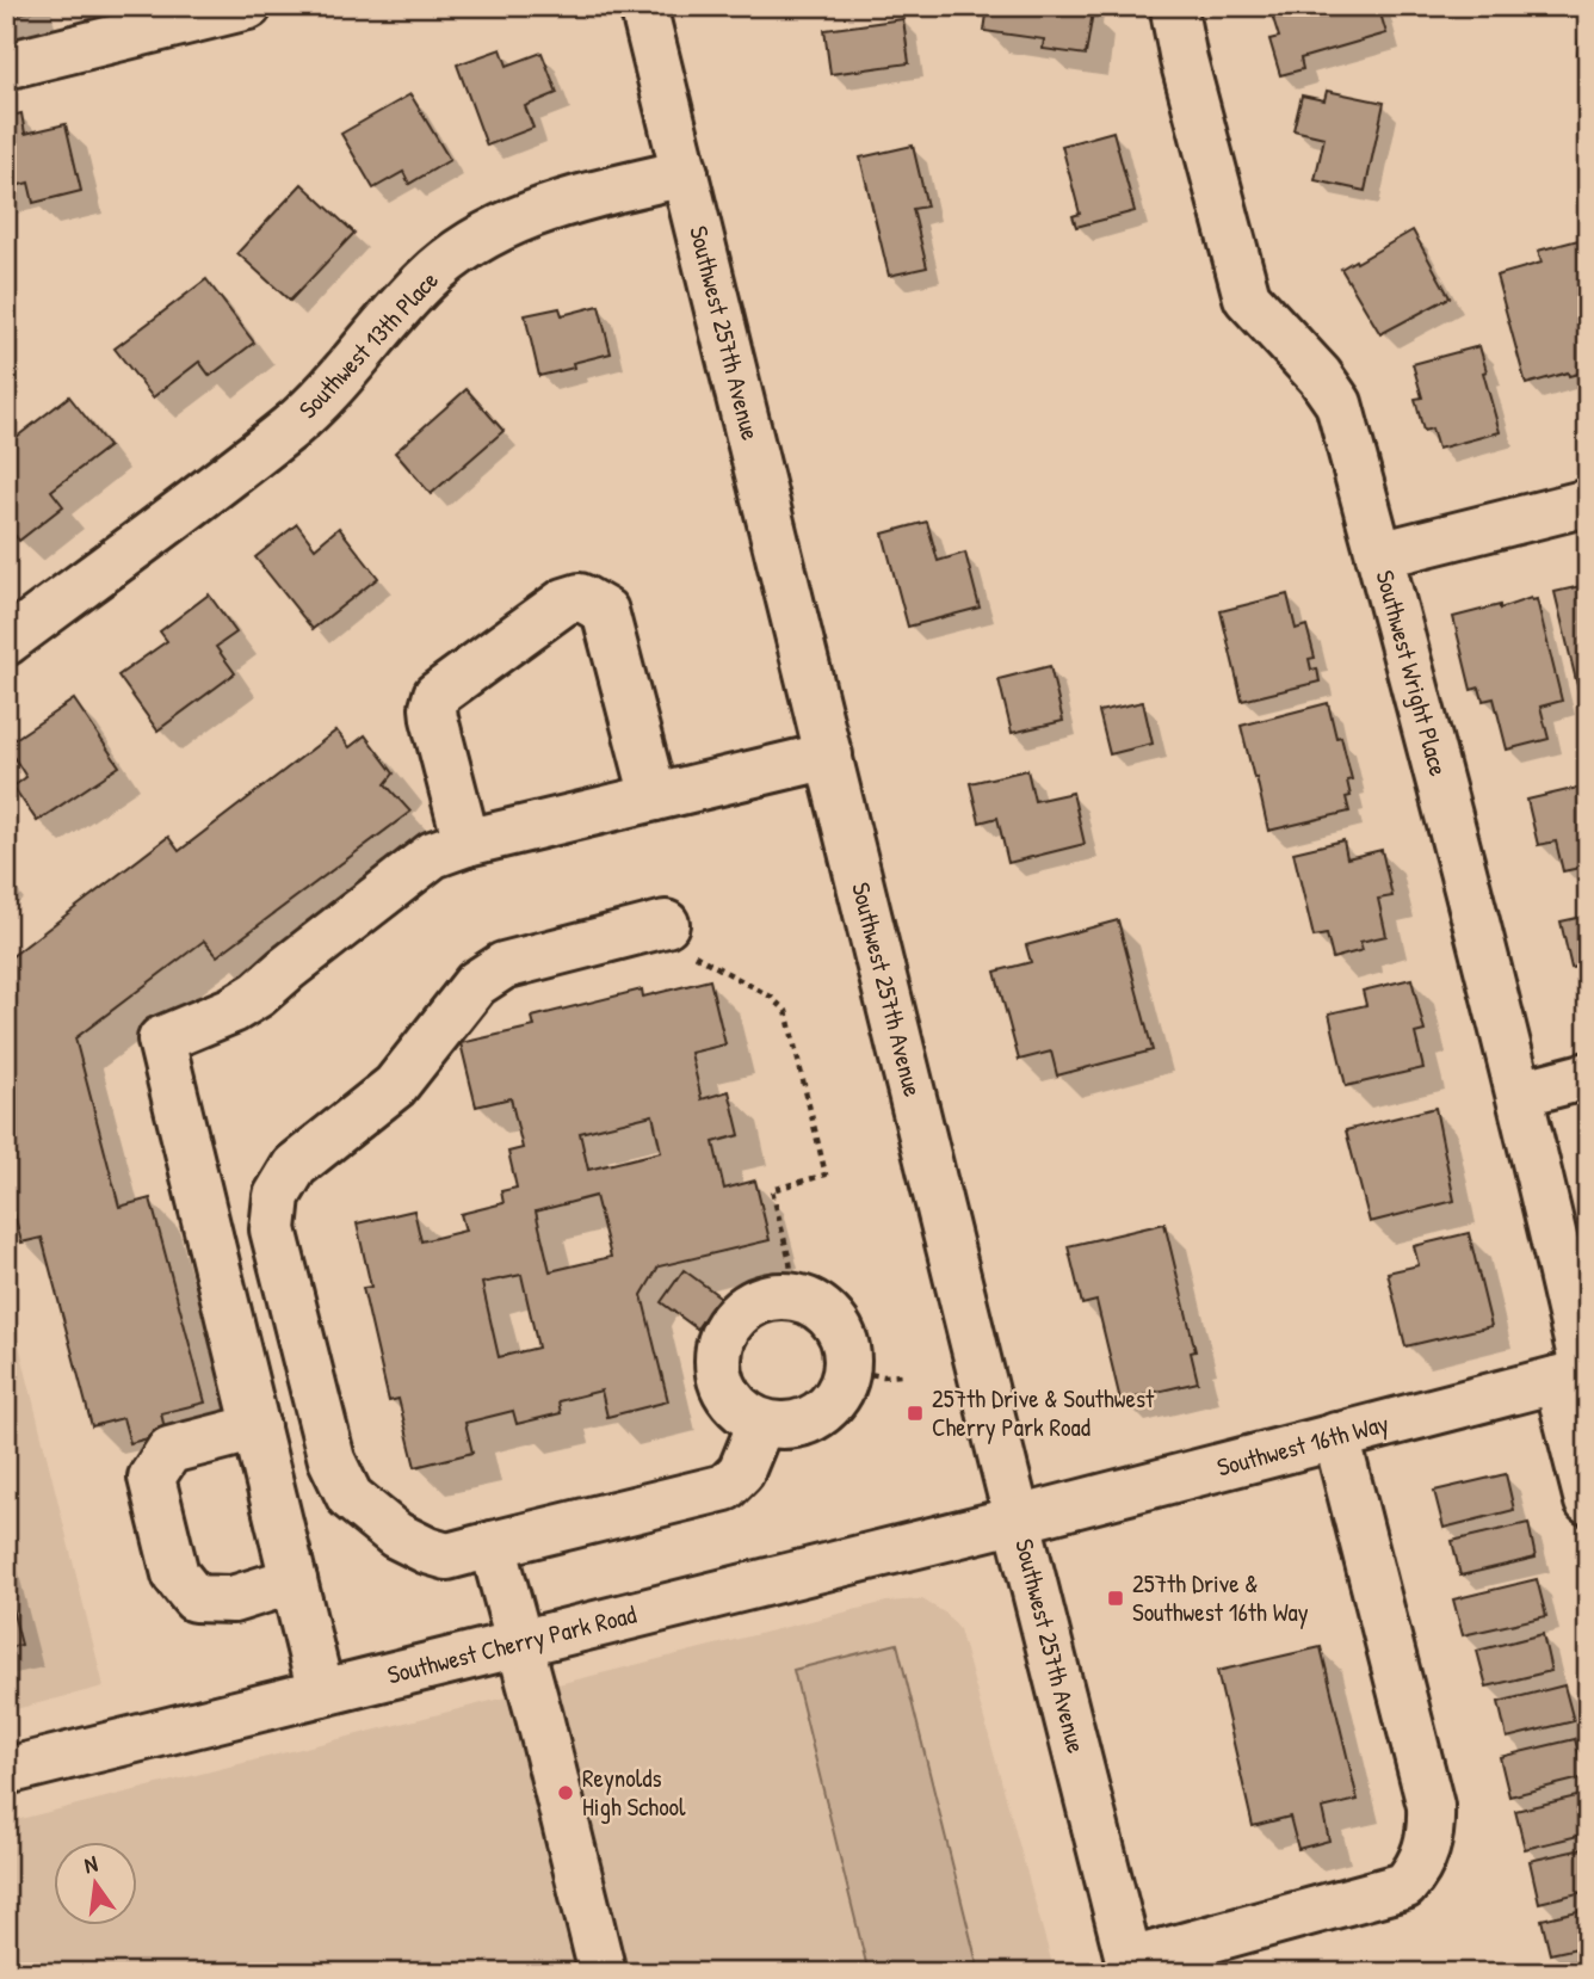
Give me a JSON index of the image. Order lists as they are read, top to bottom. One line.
{"streets":{"street":["Southwest 257th Avenue","Southwest 13th Place","Southwest Wright Place","Southwest 16th Way","Southwest Cherry Park Road"]},"crossings":[["Southwest 257th Avenue","Southwest 13th Place"],["Southwest 257th Avenue","Southwest 16th Way"],["Southwest 257th Avenue","Southwest Cherry Park Road"],["Southwest Wright Place","Southwest 16th Way"],["Southwest 16th Way","Southwest Cherry Park Road"]],"places":{"transit":["257th Drive & Southwest Cherry Park Road","257th Drive & Southwest 16th Way"],"other":["Reynolds High School"]},"north":"top"}
